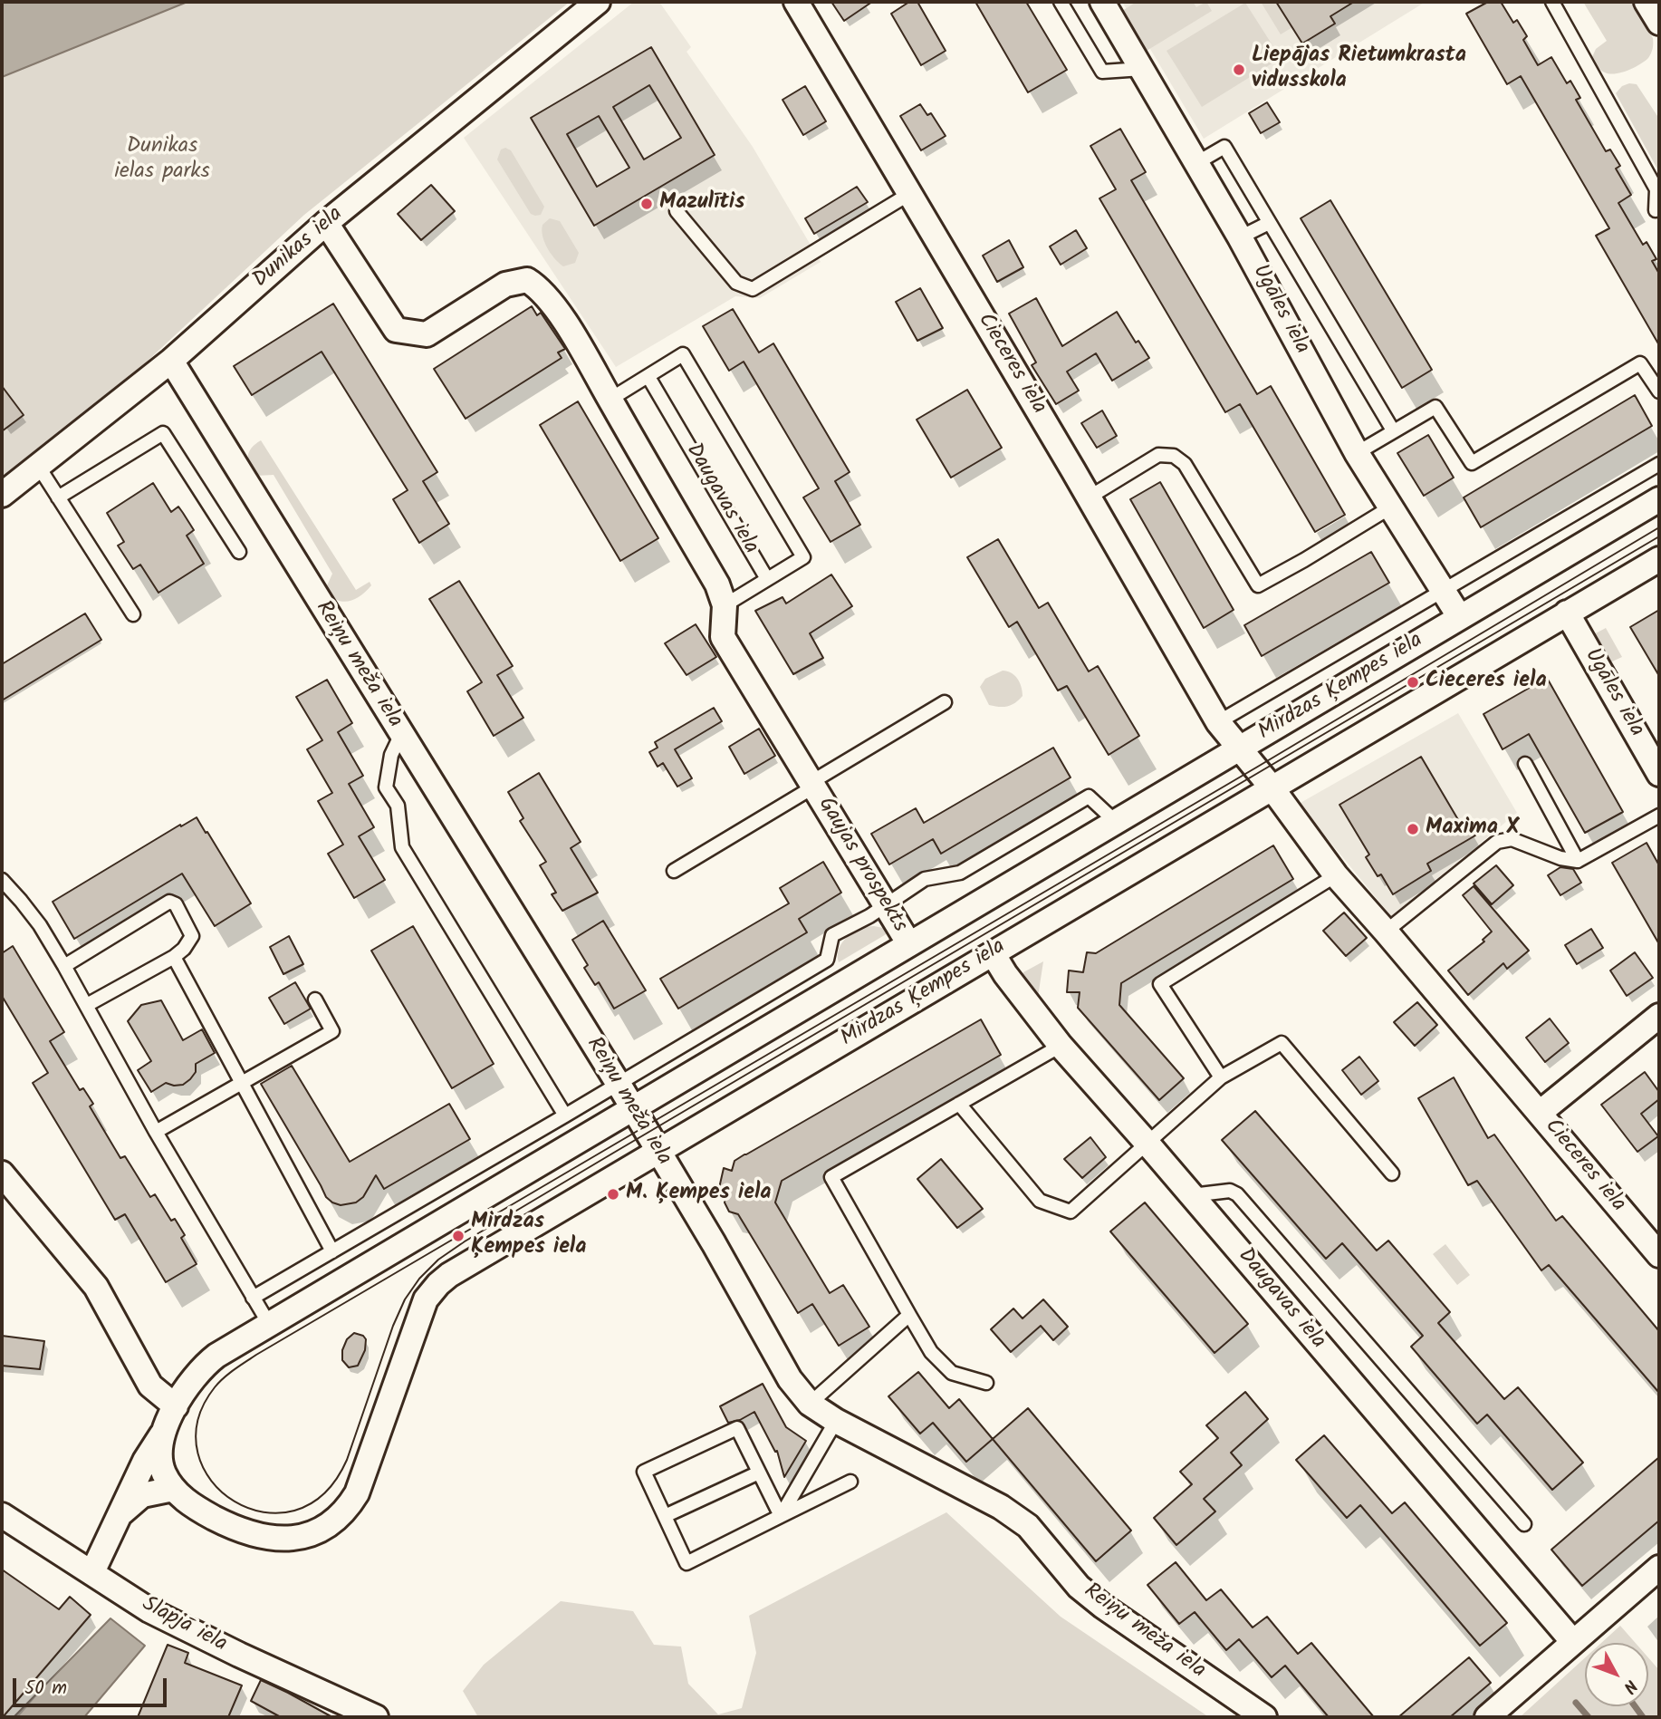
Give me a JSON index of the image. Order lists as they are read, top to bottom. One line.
{"streets":{"street":["Dunikas iela","Ugāles iela","Cieceres iela","Daugavas iela","Reiņu meža iela","Mirdzas Ķempes iela","Gaujas prospekts","Slapjā iela"]},"crossings":[["Dunikas iela","Reiņu meža iela"],["Ugāles iela","Mirdzas Ķempes iela"],["Cieceres iela","Mirdzas Ķempes iela"],["Daugavas iela","Mirdzas Ķempes iela"],["Daugavas iela","Gaujas prospekts"],["Reiņu meža iela","Mirdzas Ķempes iela"],["Mirdzas Ķempes iela","Gaujas prospekts"],["Mirdzas Ķempes iela","Slapjā iela"]],"parks":["Dunikas ielas parks"],"places":["Liepājas Rietumkrasta vidusskola","Mazulītis","Cieceres iela","Maxima X","M. Ķempes iela","Mirdzas Ķempes iela"],"scale_bar":"50 m","north":"bottom right"}
